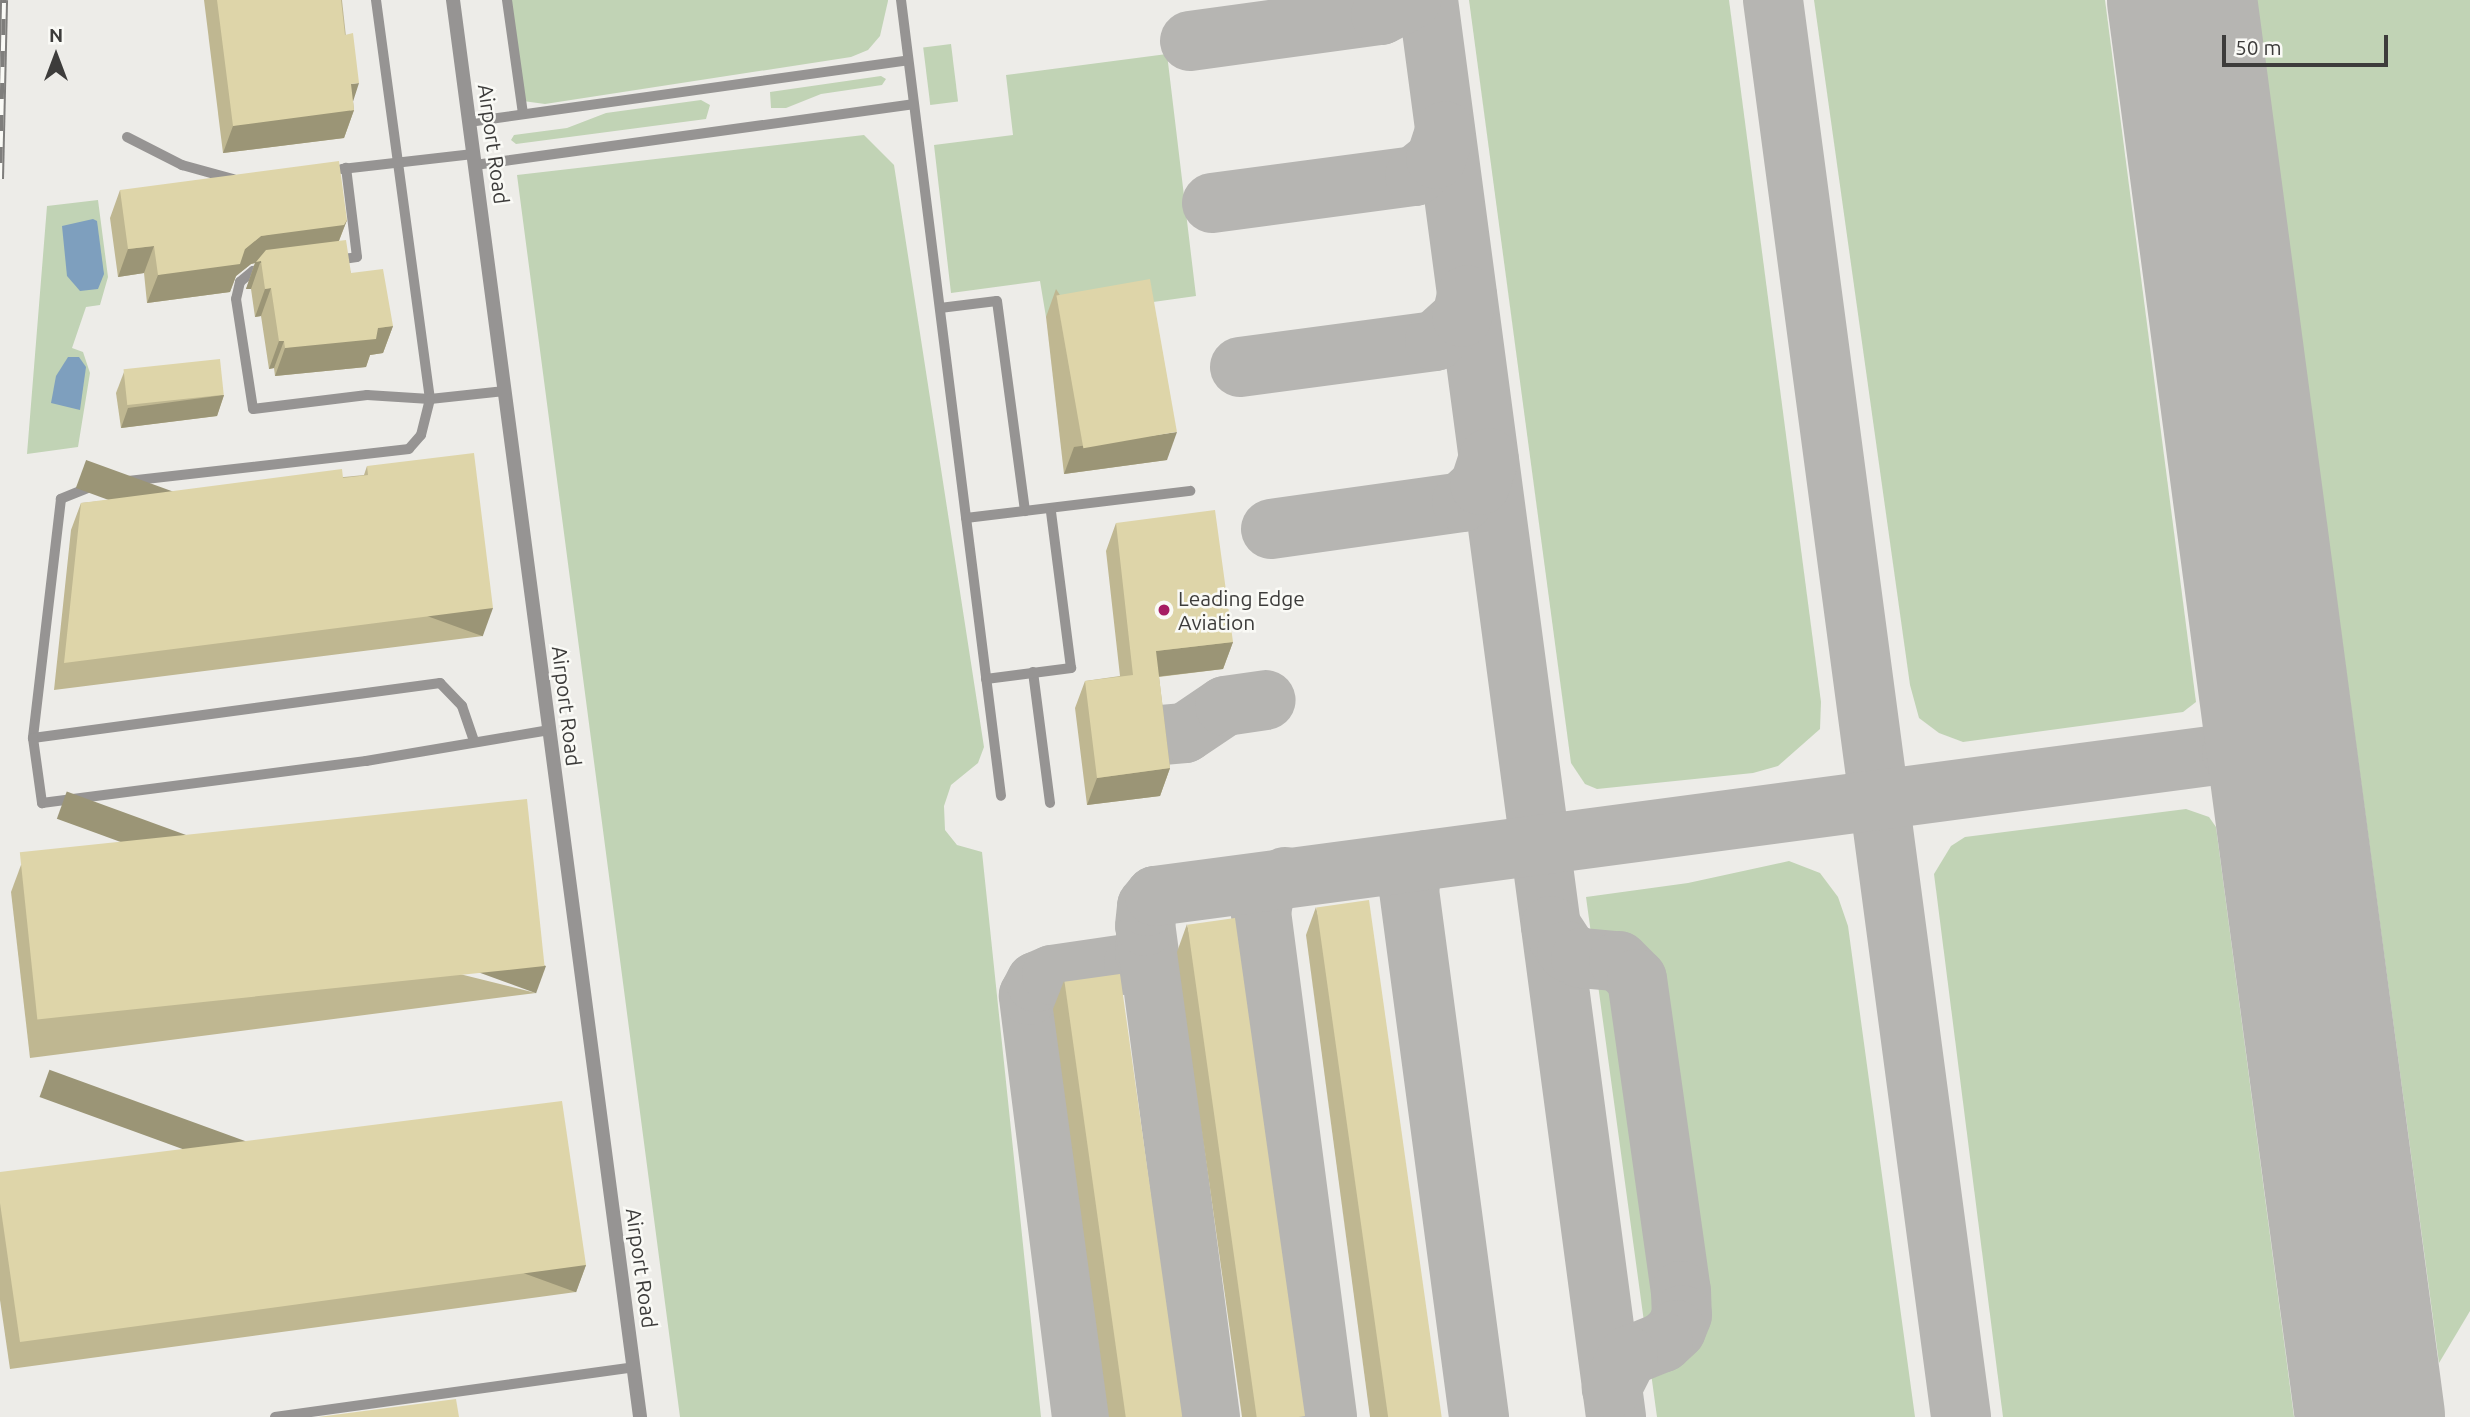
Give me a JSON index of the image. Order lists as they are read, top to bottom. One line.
{"streets":{"street":["Airport Road"]},"places":["Leading Edge Aviation"],"scale_bar":"50 m","north":"top"}
